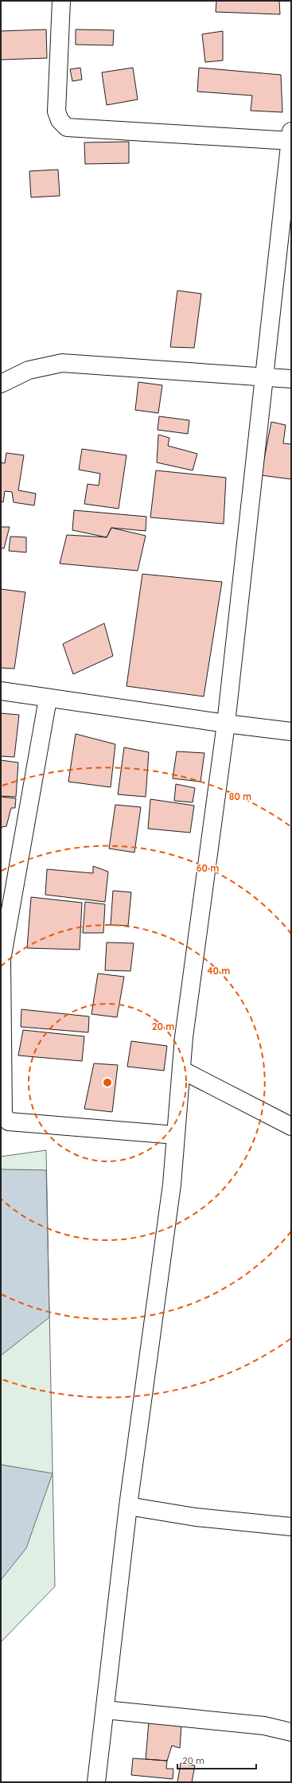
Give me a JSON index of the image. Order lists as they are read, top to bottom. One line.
{"scale_bar":"20 m","rings":["80 m","60 m","40 m","20 m"]}
